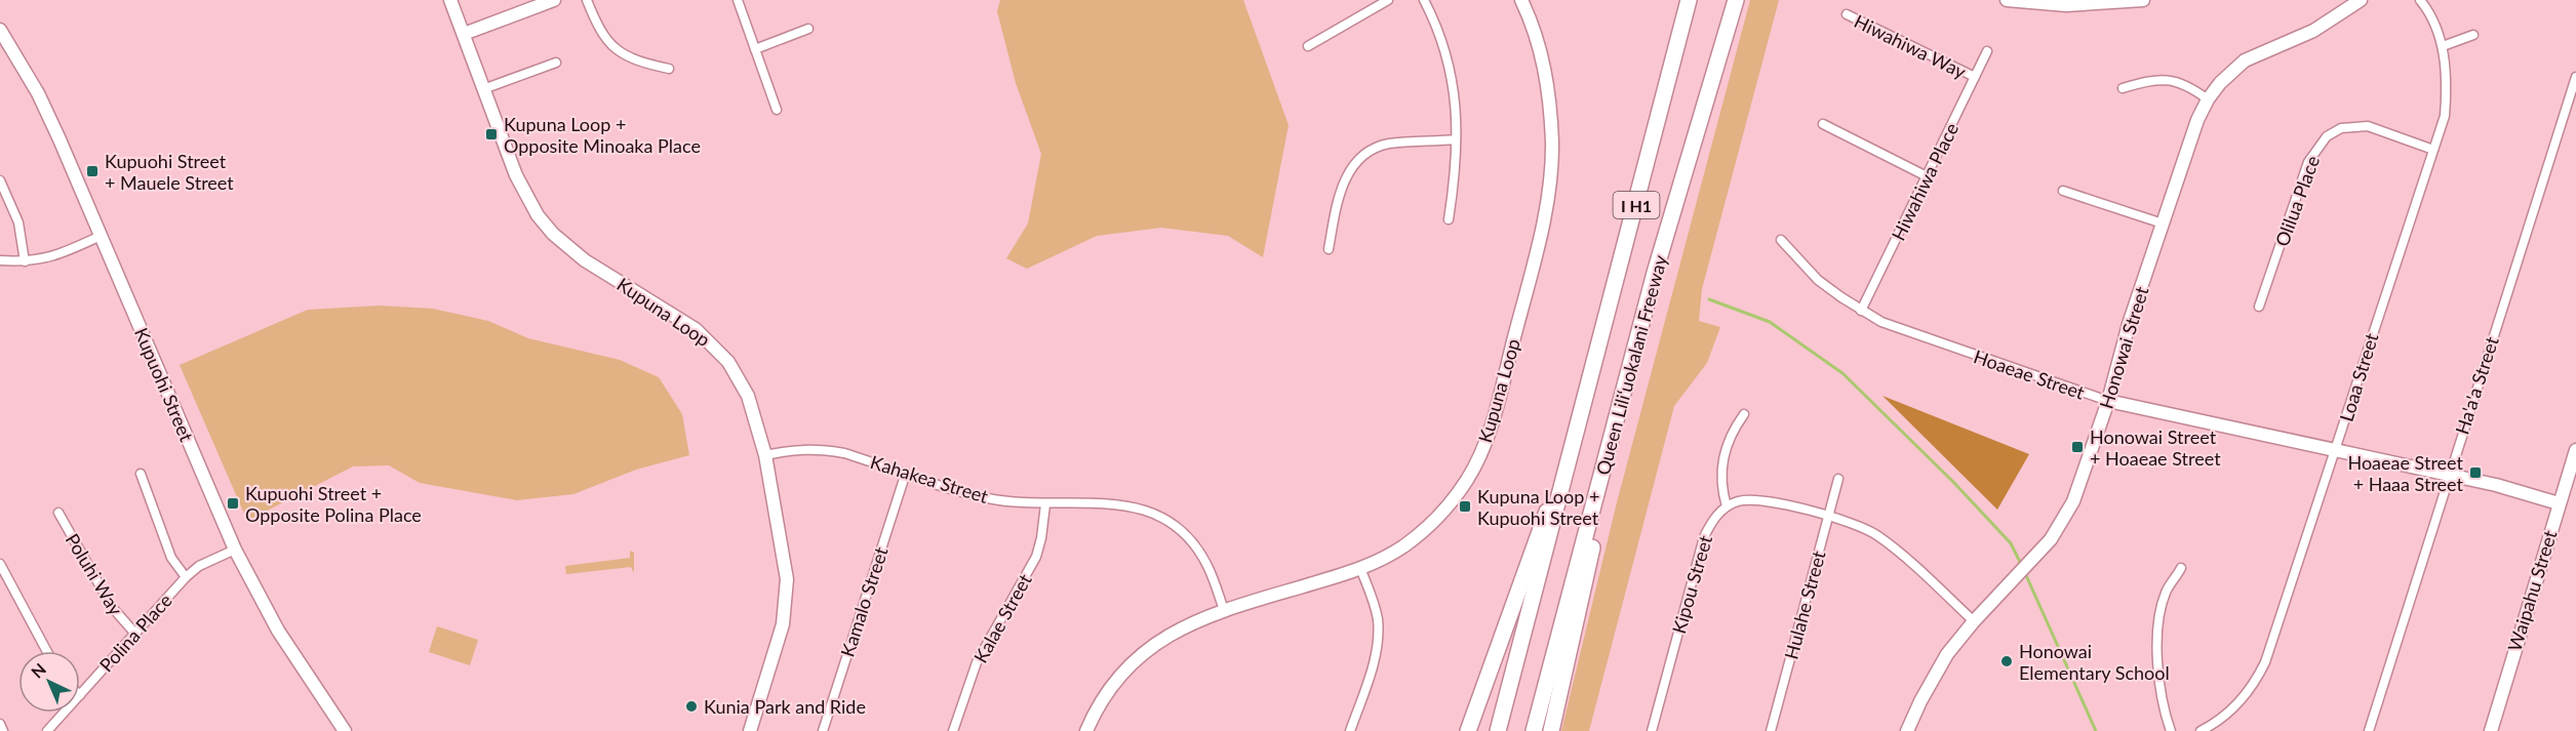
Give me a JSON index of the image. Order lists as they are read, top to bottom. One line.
{"streets":{"highway":["I H1","Queen Liliʻuokalani Freeway"],"street":["Hiwahiwa Way","Hiwahiwa Place","Olilua Place","Kupuna Loop","Honowai Street","Hoaeae Street","Loaa Street","Kupuohi Street","Ha'a'a Street","Kahakea Street","Poluhi Way","Kipou Street","Waipahu Street","Kamalo Street","Hulahe Street","Kalae Street","Polina Place"]},"crossings":[["Hiwahiwa Way","Hiwahiwa Place"],["Hiwahiwa Place","Hoaeae Street"],["Olilua Place","Loaa Street"],["Kupuna Loop","Kahakea Street"],["Honowai Street","Hoaeae Street"],["Hoaeae Street","Loaa Street"],["Hoaeae Street","Ha'a'a Street"],["Hoaeae Street","Waipahu Street"],["Kupuohi Street","Polina Place"],["Kahakea Street","Kamalo Street"],["Kahakea Street","Kalae Street"],["Poluhi Way","Polina Place"]],"places":{"transit":["Kupuna Loop + Opposite Minoaka Place","Kupuohi Street + Mauele Street","Honowai Street + Hoaeae Street","Hoaeae Street + Haaa Street","Kupuohi Street + Opposite Polina Place","Kupuna Loop + Kupuohi Street"],"other":["Honowai Elementary School","Kunia Park and Ride"]},"north":"top left"}
